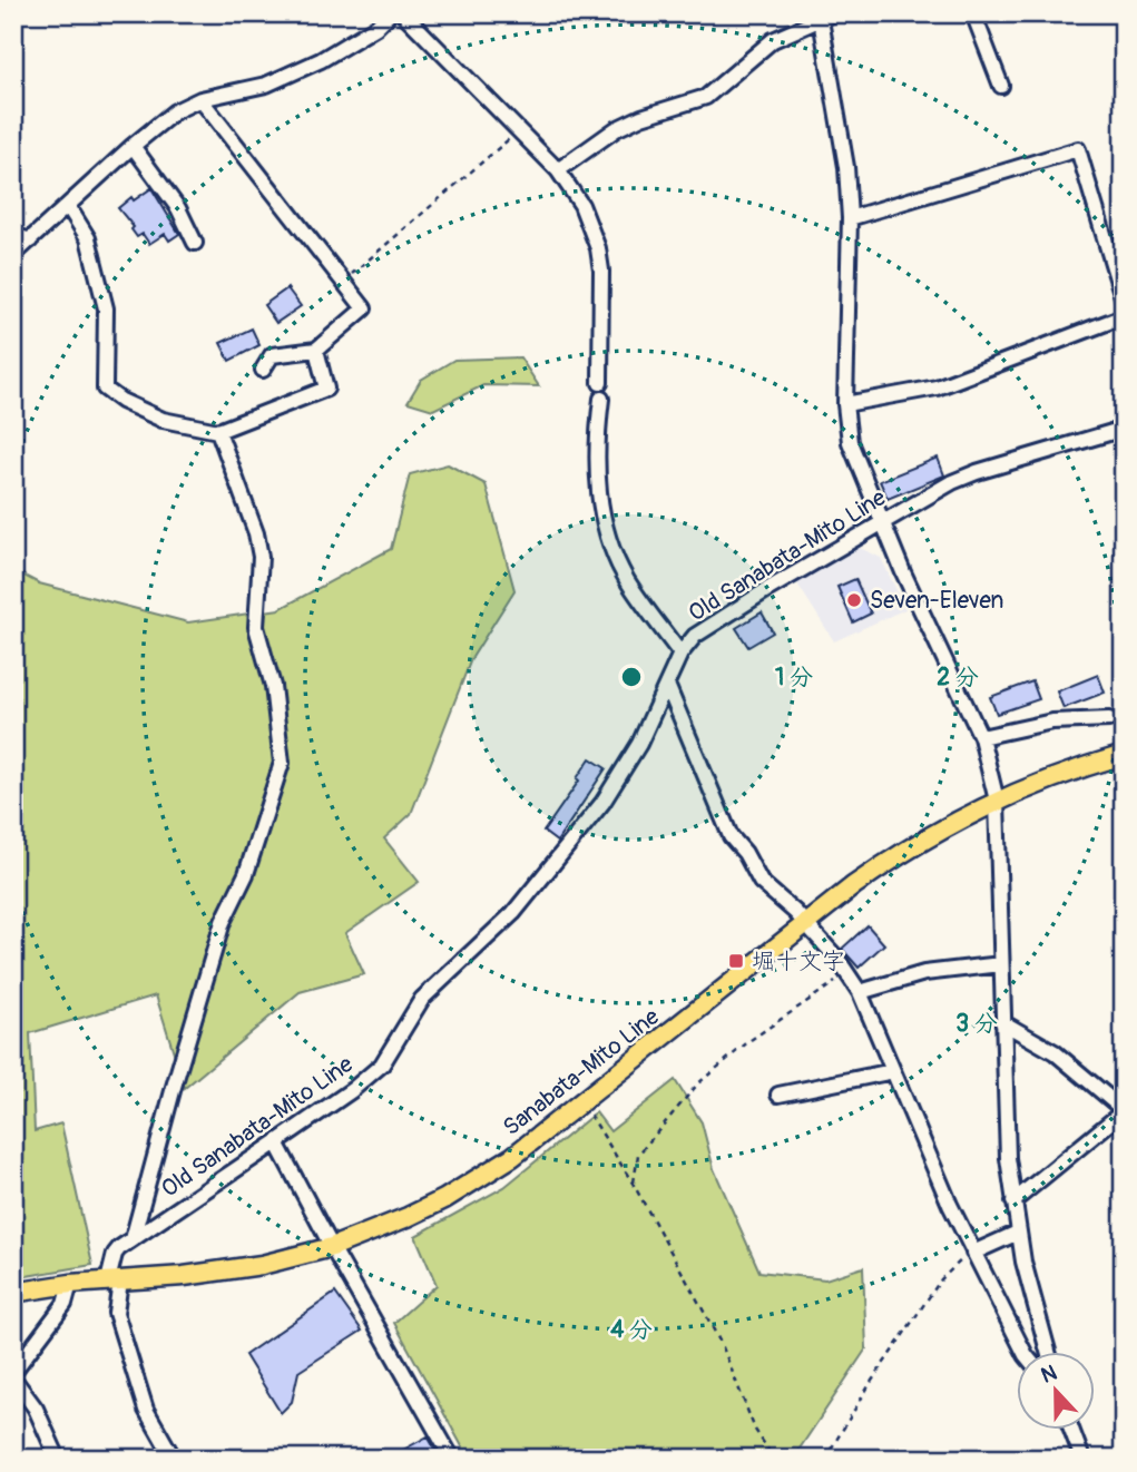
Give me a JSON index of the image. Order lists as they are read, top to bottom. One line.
{"streets":{"main road":["Sanabata-Mito Line"],"street":["Old Sanabata-Mito Line"]},"crossings":[["Old Sanabata-Mito Line","Sanabata-Mito Line"]],"places":{"other":["Seven-Eleven"],"transit":["堀十文字"]},"north":"top","rings":["1 分","2 分","3 分","4 分"]}
